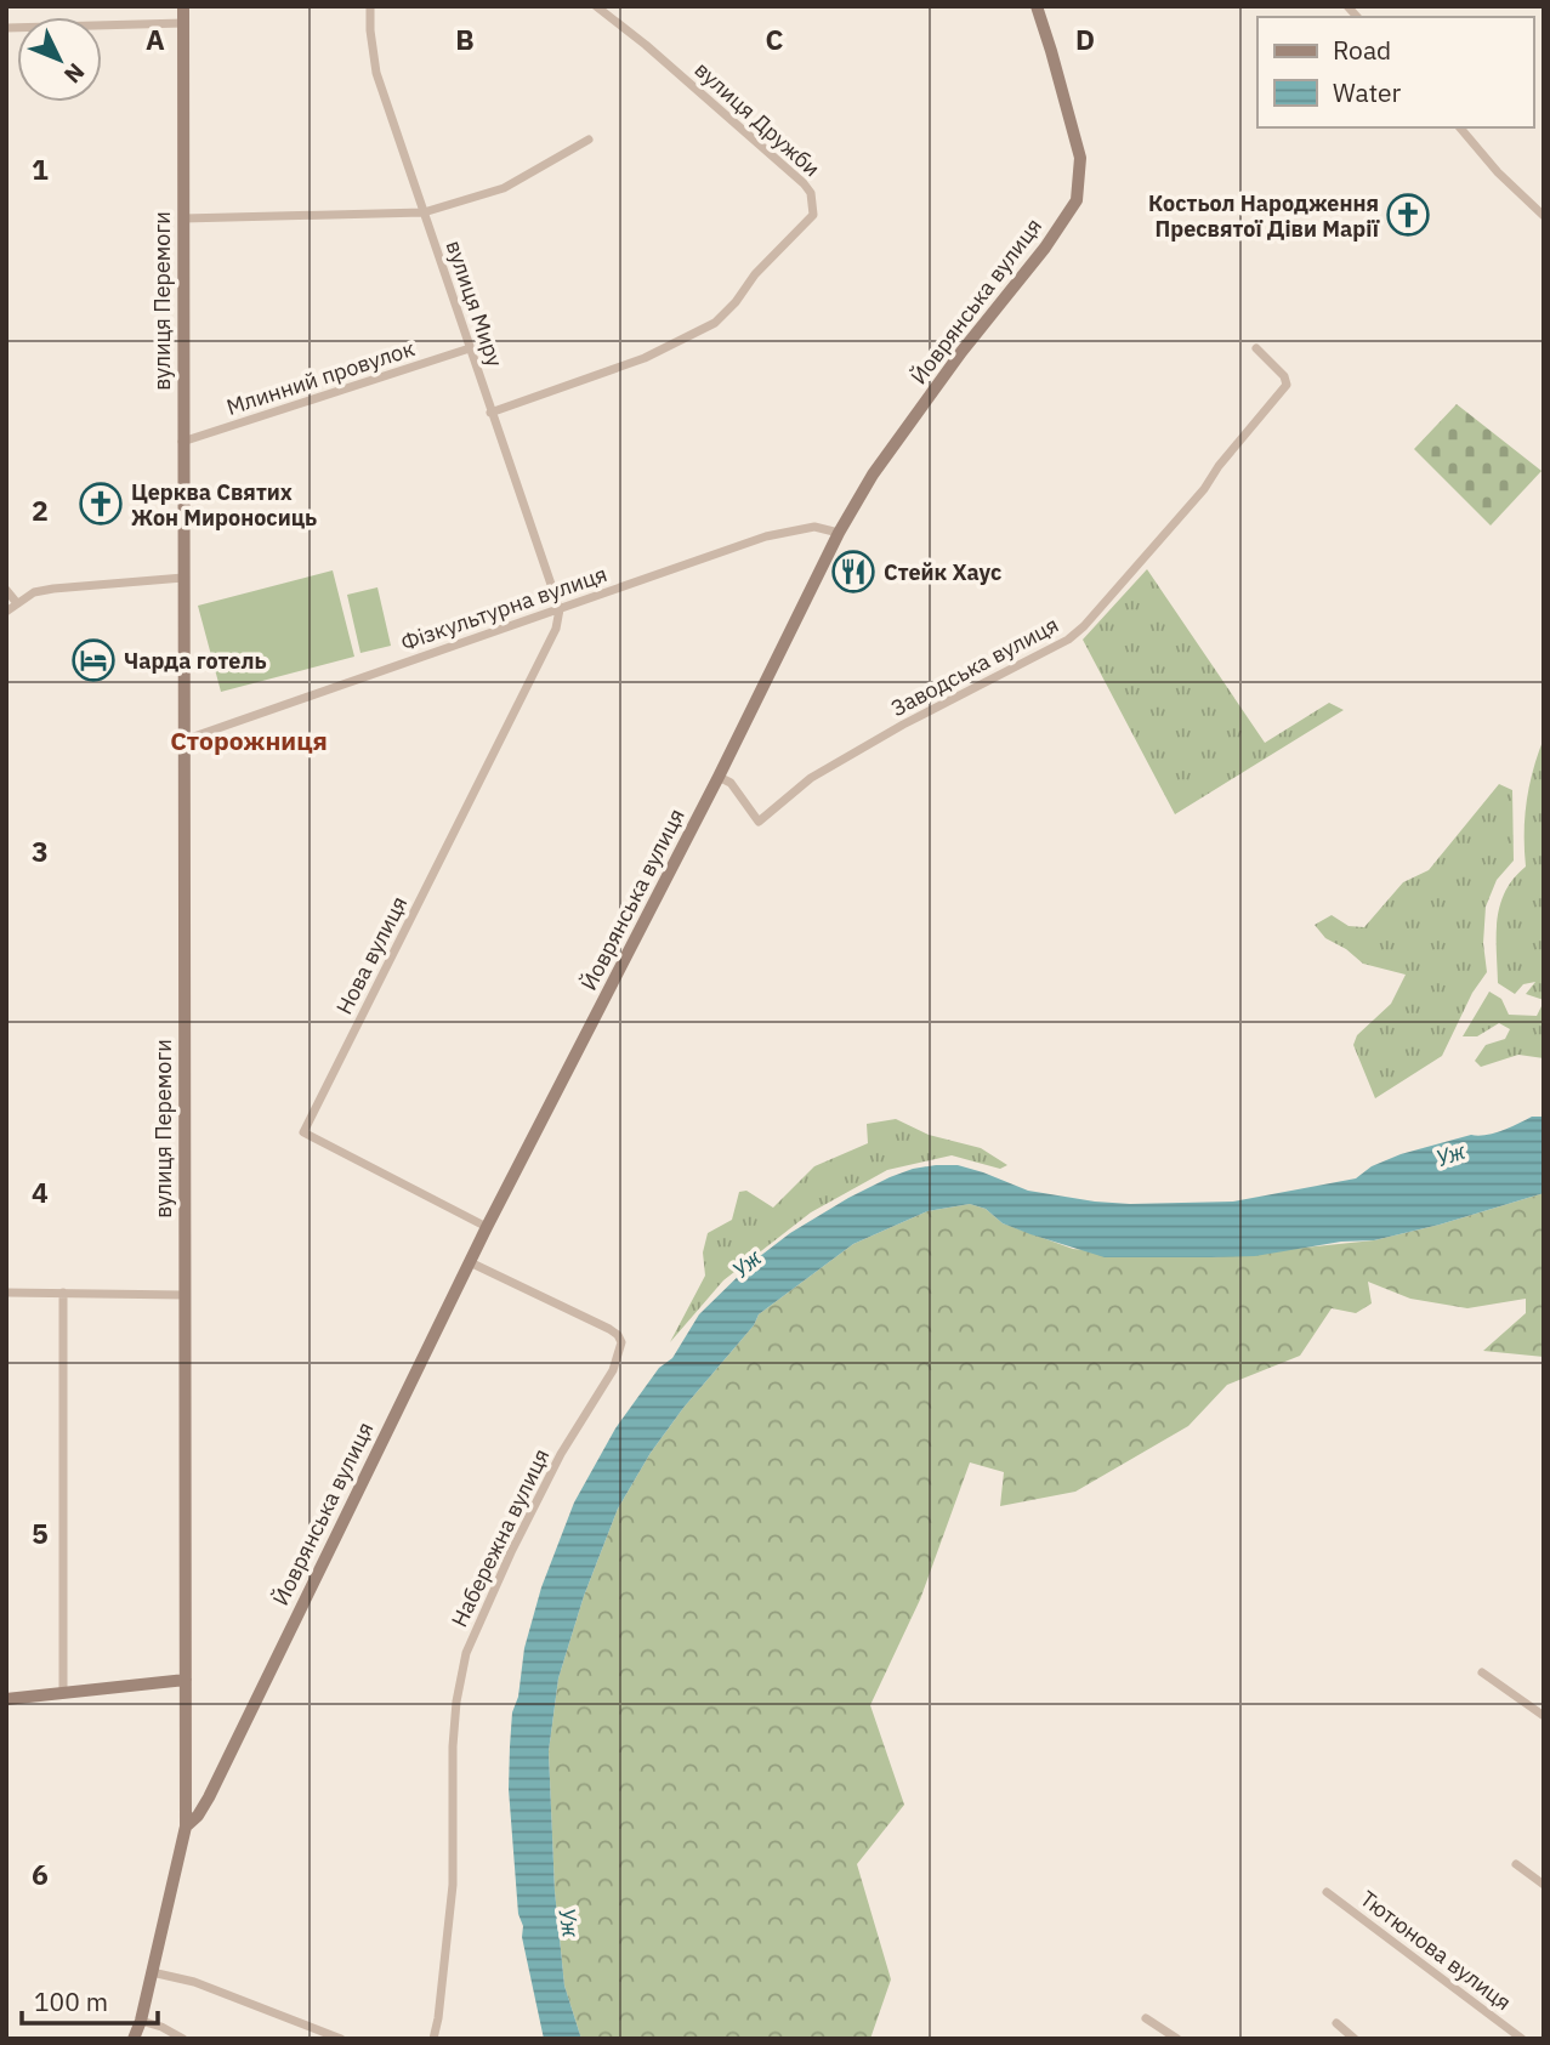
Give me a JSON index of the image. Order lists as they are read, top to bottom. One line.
{"streets":{"street":["вулиця Дружби","вулиця Перемоги","Йоврянська вулиця","вулиця Миру","Млинний провулок","Фізкультурна вулиця","Заводська вулиця","Нова вулиця","Набережна вулиця","Тютюнова вулиця"]},"crossings":[["вулиця Дружби","вулиця Миру"],["вулиця Перемоги","Йоврянська вулиця"],["вулиця Перемоги","Млинний провулок"],["вулиця Перемоги","Фізкультурна вулиця"],["Йоврянська вулиця","Фізкультурна вулиця"],["Йоврянська вулиця","Заводська вулиця"],["Йоврянська вулиця","Нова вулиця"],["Йоврянська вулиця","Набережна вулиця"],["вулиця Миру","Млинний провулок"],["вулиця Миру","Фізкультурна вулиця"],["вулиця Миру","Нова вулиця"],["Фізкультурна вулиця","Нова вулиця"]],"districts":["Сторожниця"],"water":["Уж"],"places":{"church":["Костьол Народження Пресвятої Діви Марії","Церква Святих Жон Мироносиць"],"restaurant":["Стейк Хаус"],"hotel":["Чарда готель"]},"legend":["Road","Water"],"scale_bar":"100 m","north":"bottom right","grid":{"columns":["A","B","C","D"],"rows":["1","2","3","4","5","6"]}}
